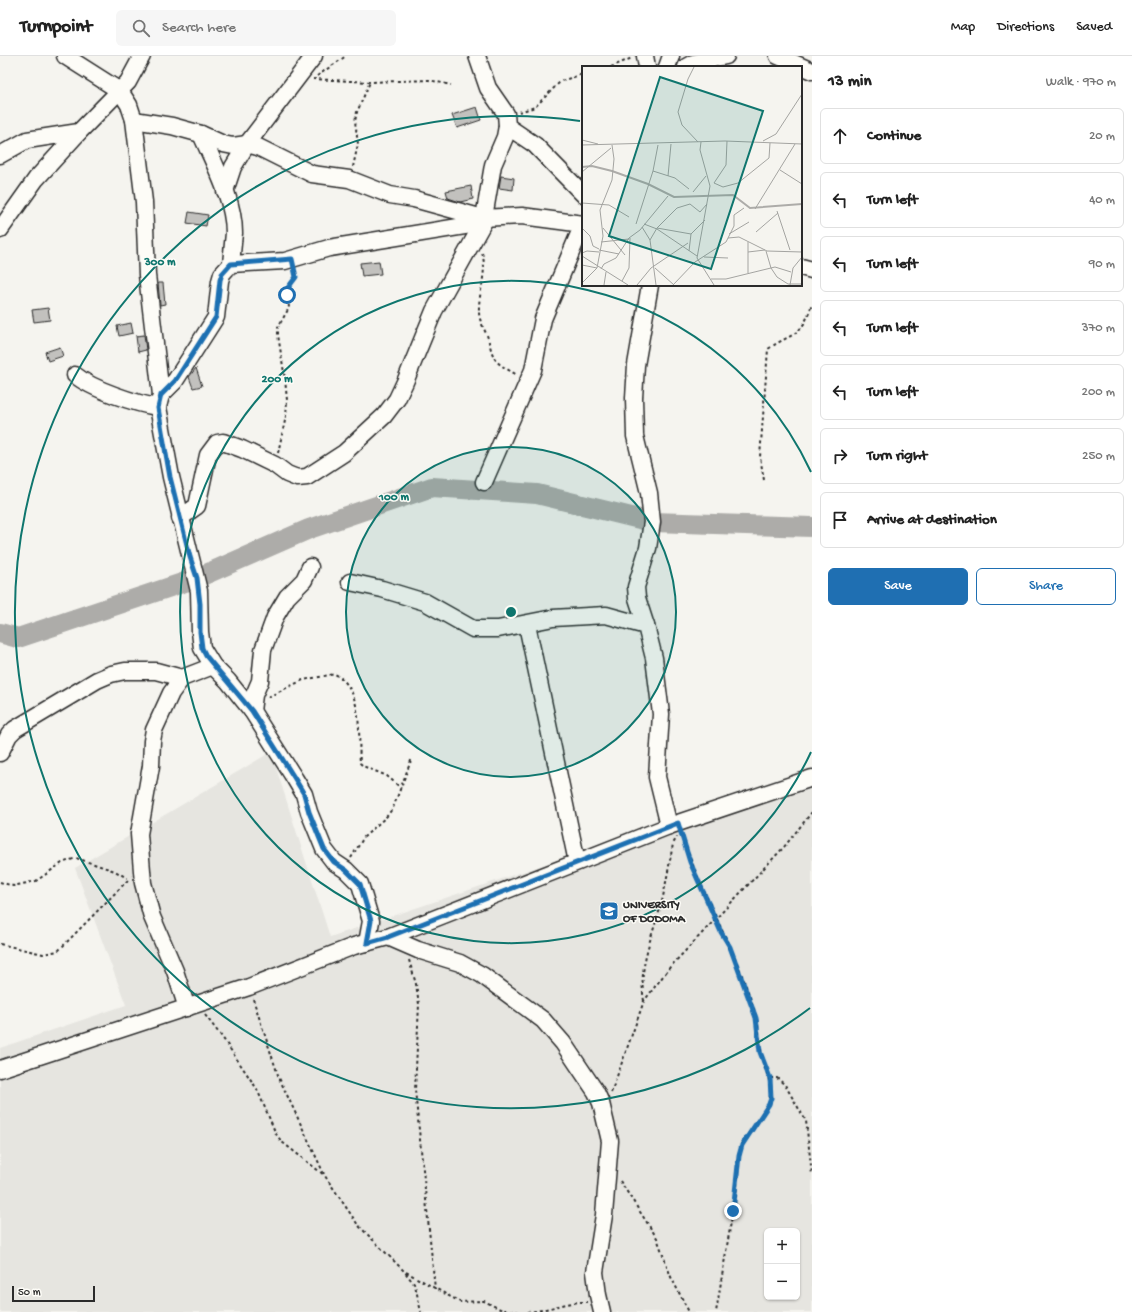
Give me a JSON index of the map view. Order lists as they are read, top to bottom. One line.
{"places":{"school or university":["UNIVERSITY OF DODOMA"]},"scale_bar":"50 m","page":{"header":"Turnpoint","search":"Search here","nav":["Map","Directions","Saved"],"heading":["13 min","Walk · 970 m"],"list":[["Continue","20 m"],["Turn left","40 m"],["Turn left","90 m"],["Turn left","370 m"],["Turn left","200 m"],["Turn right","250 m"],"Arrive at destination"],"buttons":["Save","Share"],"map_buttons":["+","−"],"scale":"50 m"},"rings":["300 m","200 m","100 m"]}
